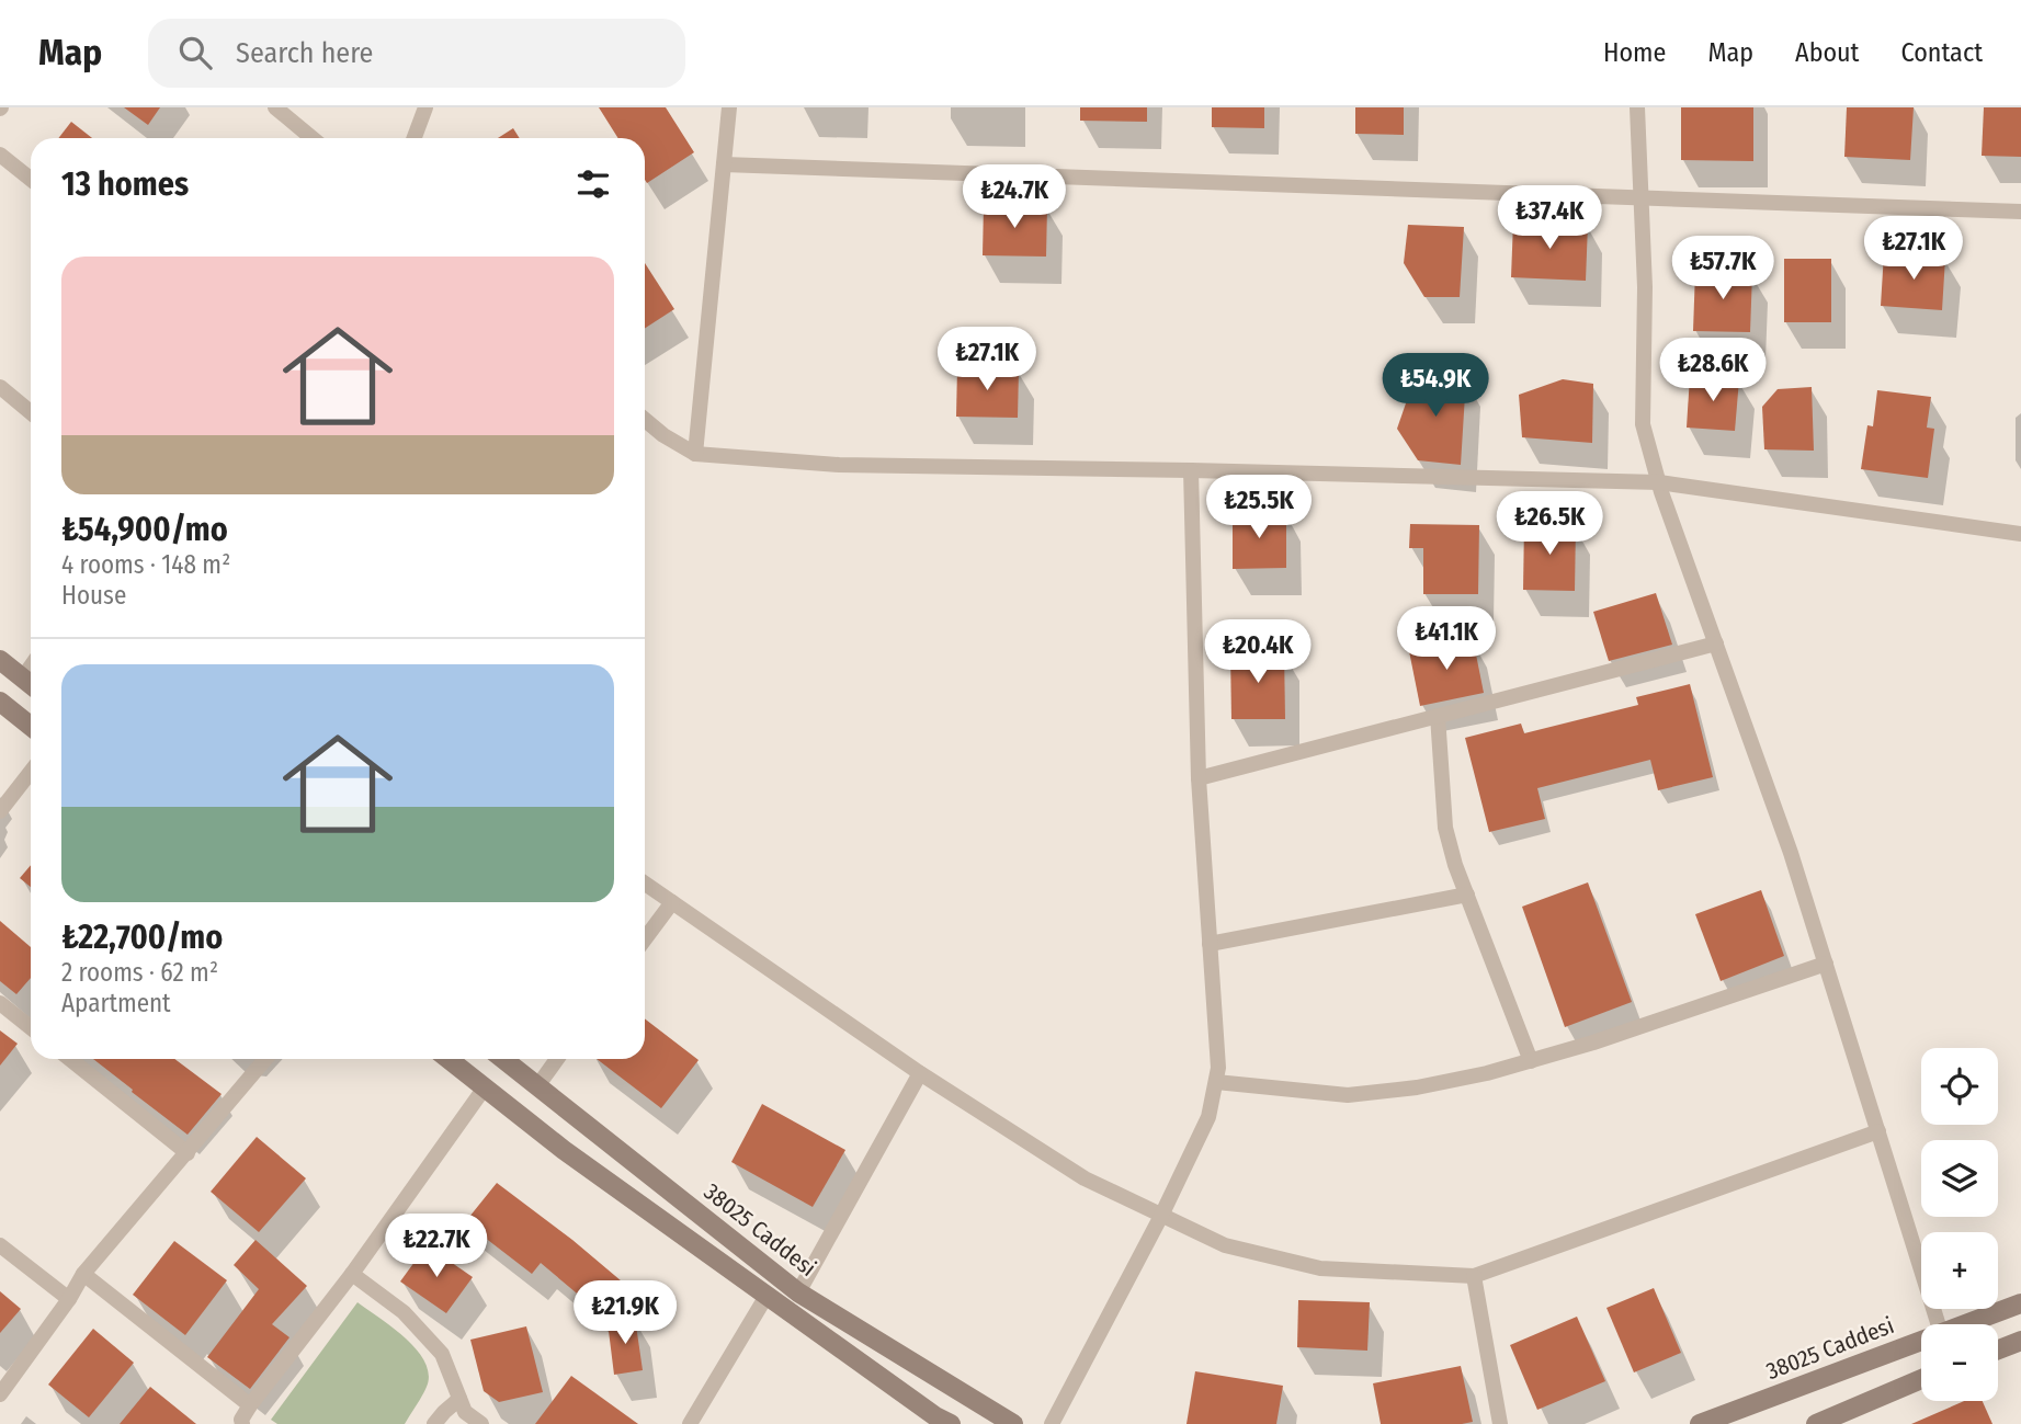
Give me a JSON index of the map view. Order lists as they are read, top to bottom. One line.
{"streets":{"main road":["38025 Caddesi"]},"page":{"header":"Map","search":"Search here","nav":["Home","Map","About","Contact"],"heading":"13 homes","price":["₺24.7K","₺37.4K","₺27.1K","₺57.7K","₺27.1K","₺28.6K","₺54.9K","₺25.5K","₺26.5K","₺41.1K","₺20.4K","₺22.7K","₺21.9K"],"list":[{"name":"₺54,900/mo","note":"4 rooms · 148 m² · House"},{"name":"₺22,700/mo","note":"2 rooms · 62 m² · Apartment"}],"map_buttons":["+","−"]}}
